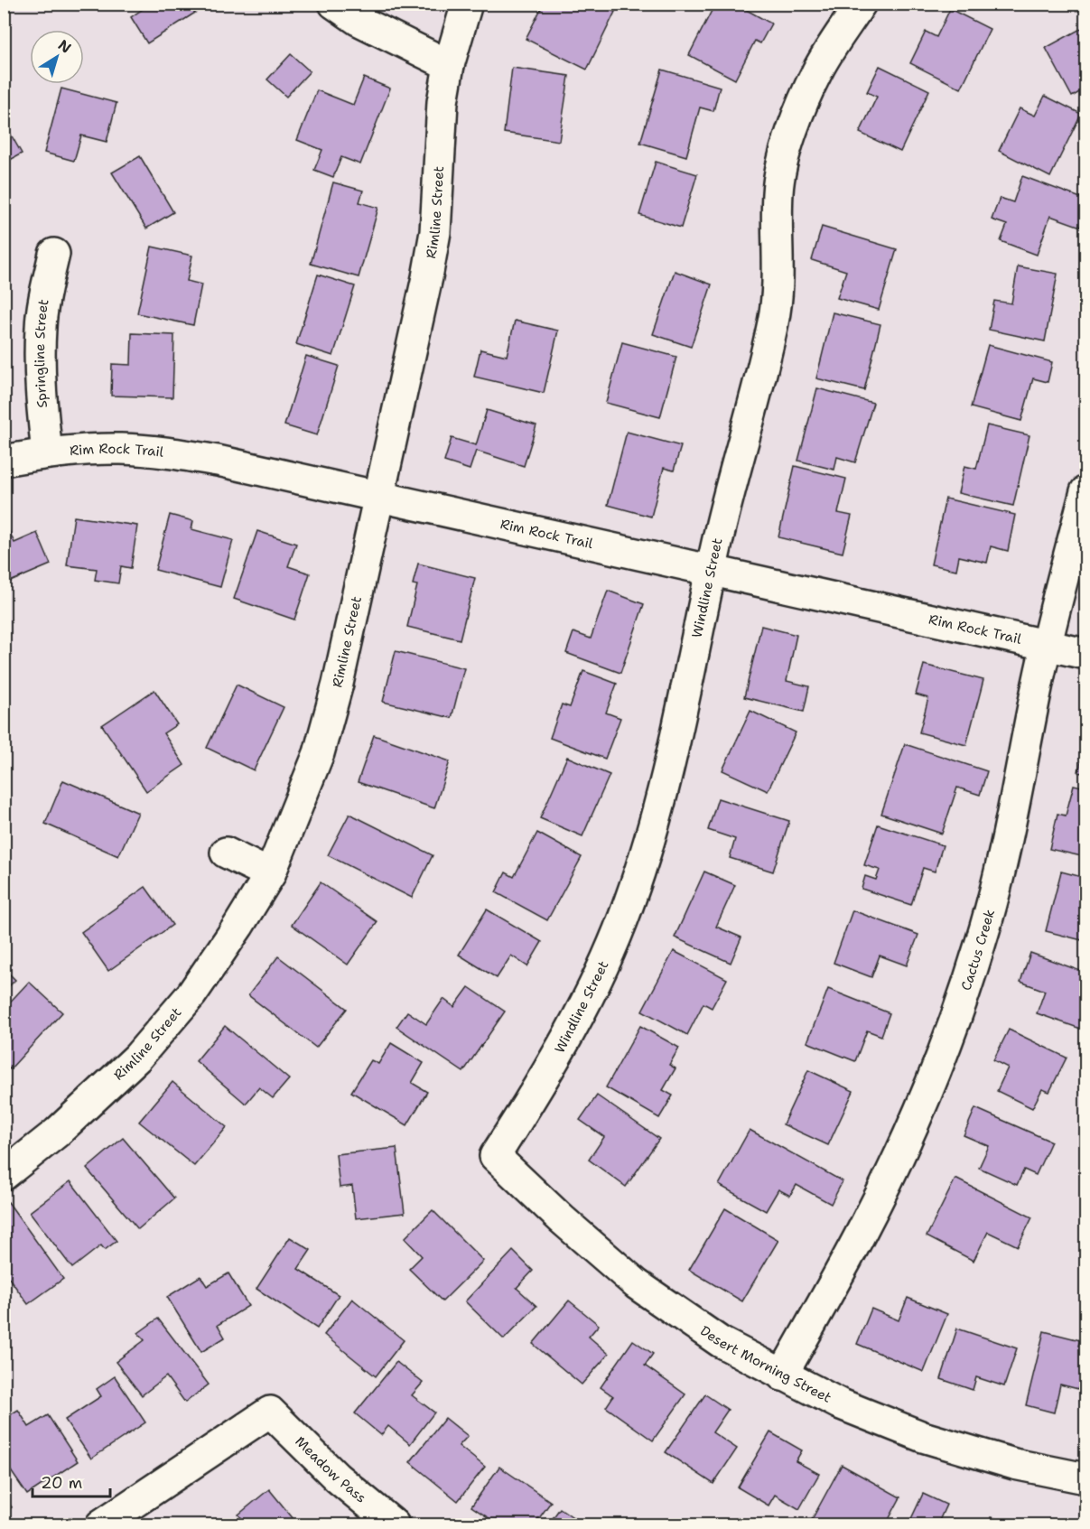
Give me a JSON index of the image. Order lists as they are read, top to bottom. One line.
{"streets":{"street":["Rimline Street","Springline Street","Rim Rock Trail","Windline Street","Cactus Creek","Desert Morning Street","Meadow Pass"]},"crossings":[["Rimline Street","Rim Rock Trail"],["Springline Street","Rim Rock Trail"],["Rim Rock Trail","Windline Street"],["Rim Rock Trail","Cactus Creek"],["Windline Street","Desert Morning Street"],["Cactus Creek","Desert Morning Street"]],"scale_bar":"20 m","north":"top right"}
